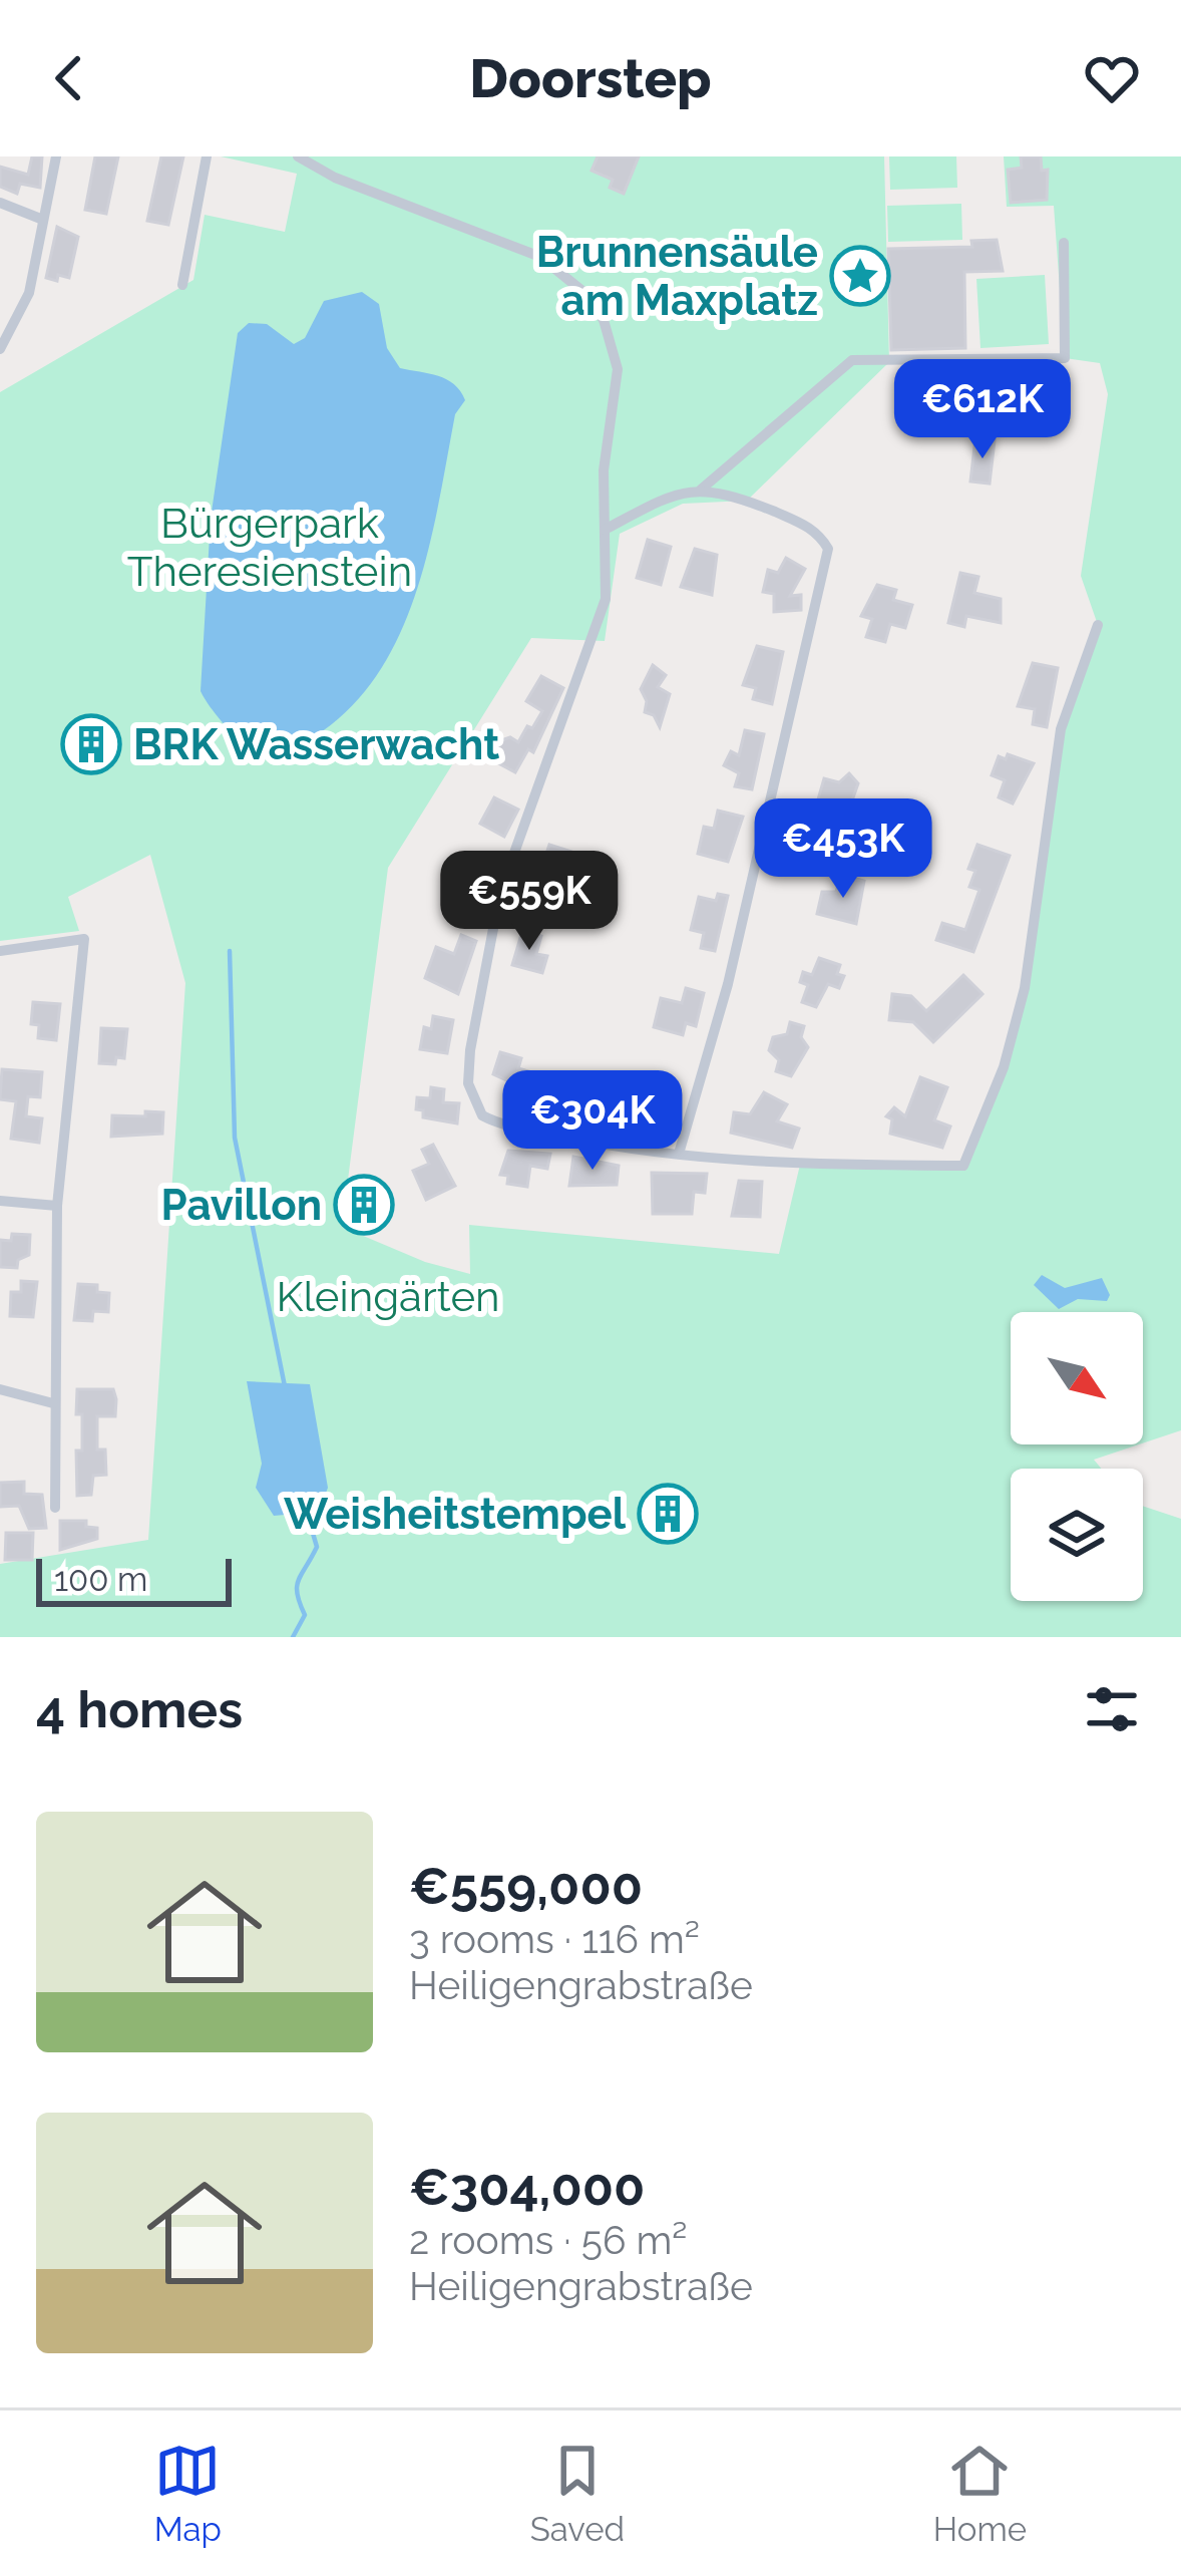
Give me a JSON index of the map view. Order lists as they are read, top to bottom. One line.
{"parks":["Bürgerpark Theresienstein","Kleingärten"],"places":{"place":["Brunnensäule am Maxplatz"],"building":["BRK Wasserwacht","Pavillon","Weisheitstempel"]},"scale_bar":"100 m","north":"bottom right","page":{"header":"Doorstep","price":["€612K","€453K","€559K","€304K"],"scale":"100 m","heading":"4 homes","list":[{"name":"€559,000","note":"3 rooms · 116 m² · Heiligengrabstraße"},{"name":"€304,000","note":"2 rooms · 56 m² · Heiligengrabstraße"}],"tabs":["Map","Saved","Home"]}}
